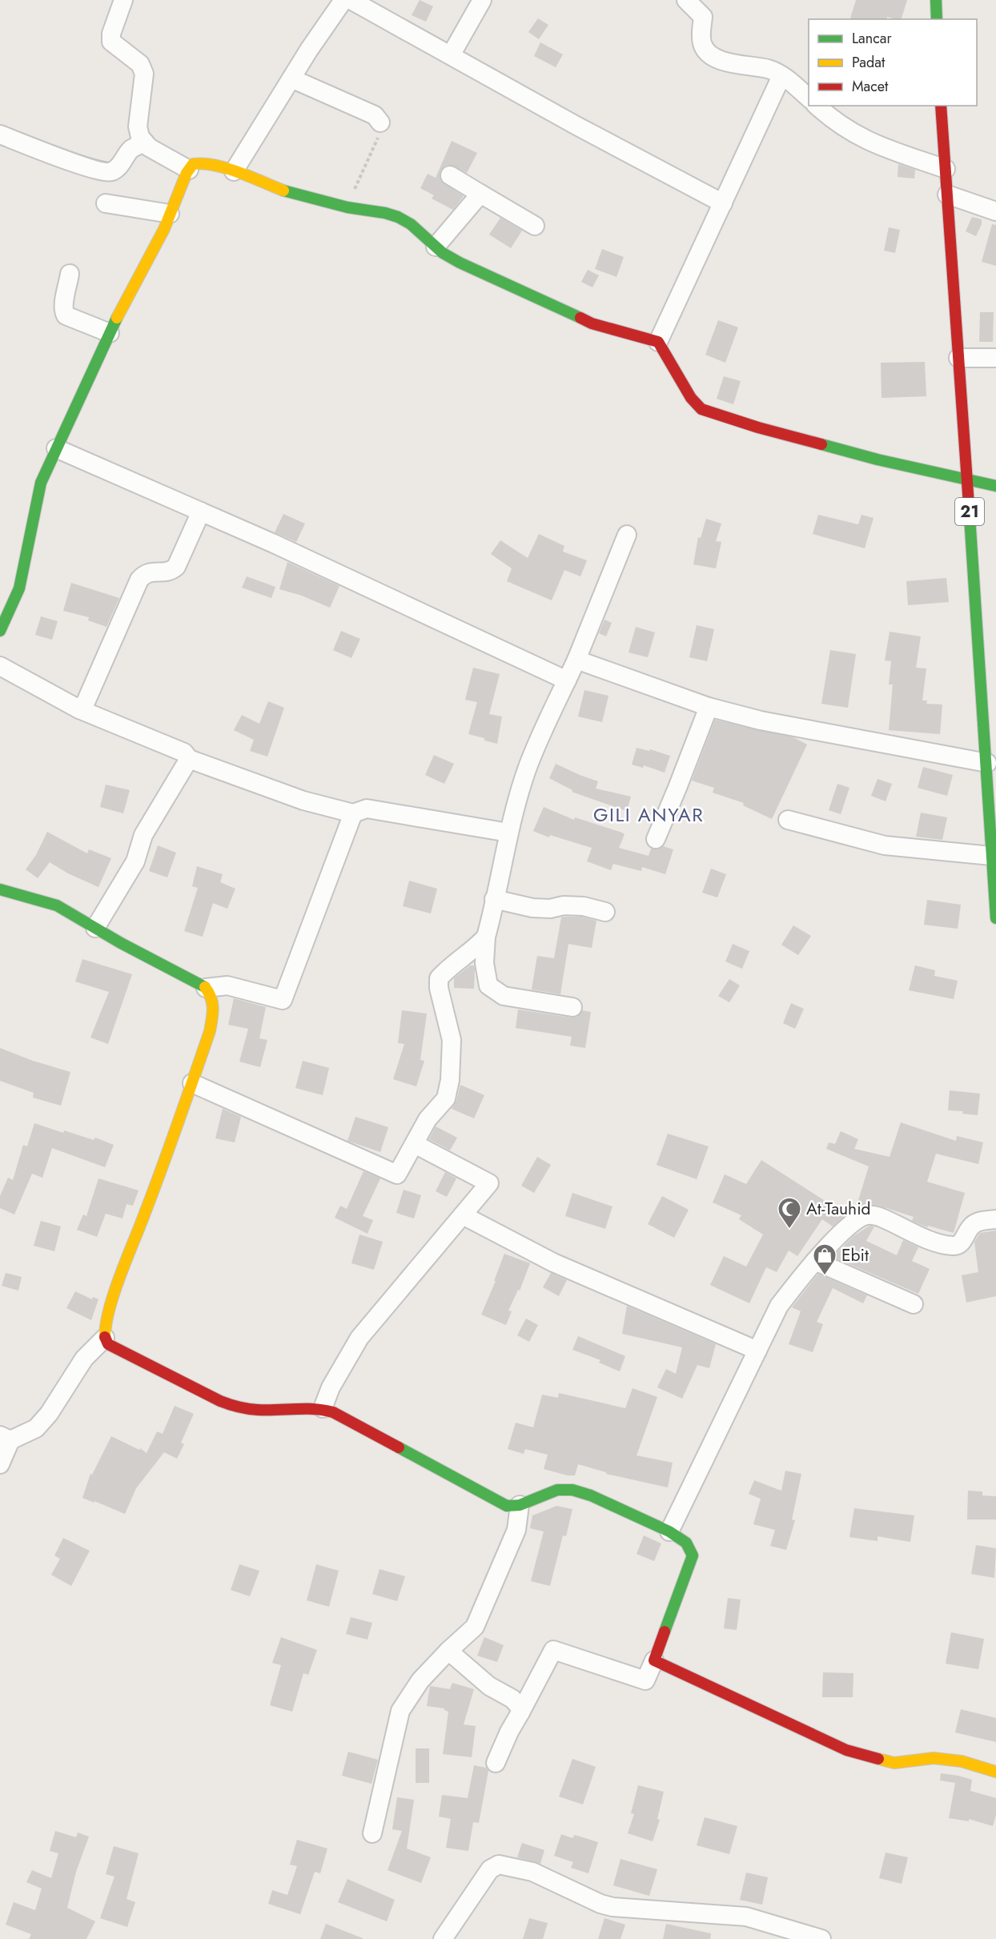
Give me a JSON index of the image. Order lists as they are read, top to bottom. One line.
{"streets":{"main road":["21"]},"districts":["GILI ANYAR"],"places":{"mosque":["At-Tauhid"],"shop":["Ebit"]},"legend":["Lancar","Padat","Macet"]}
